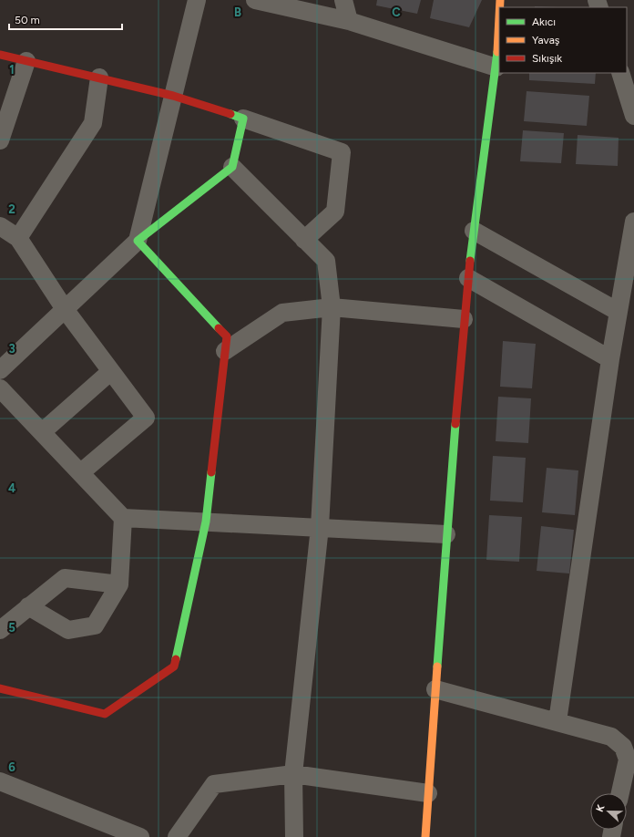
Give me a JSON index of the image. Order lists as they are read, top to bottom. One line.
{"legend":["Akıcı","Yavaş","Sıkışık"],"scale_bar":"50 m","north":"left","grid":{"columns":["B","C"],"rows":["1","2","3","4","5","6"]}}
